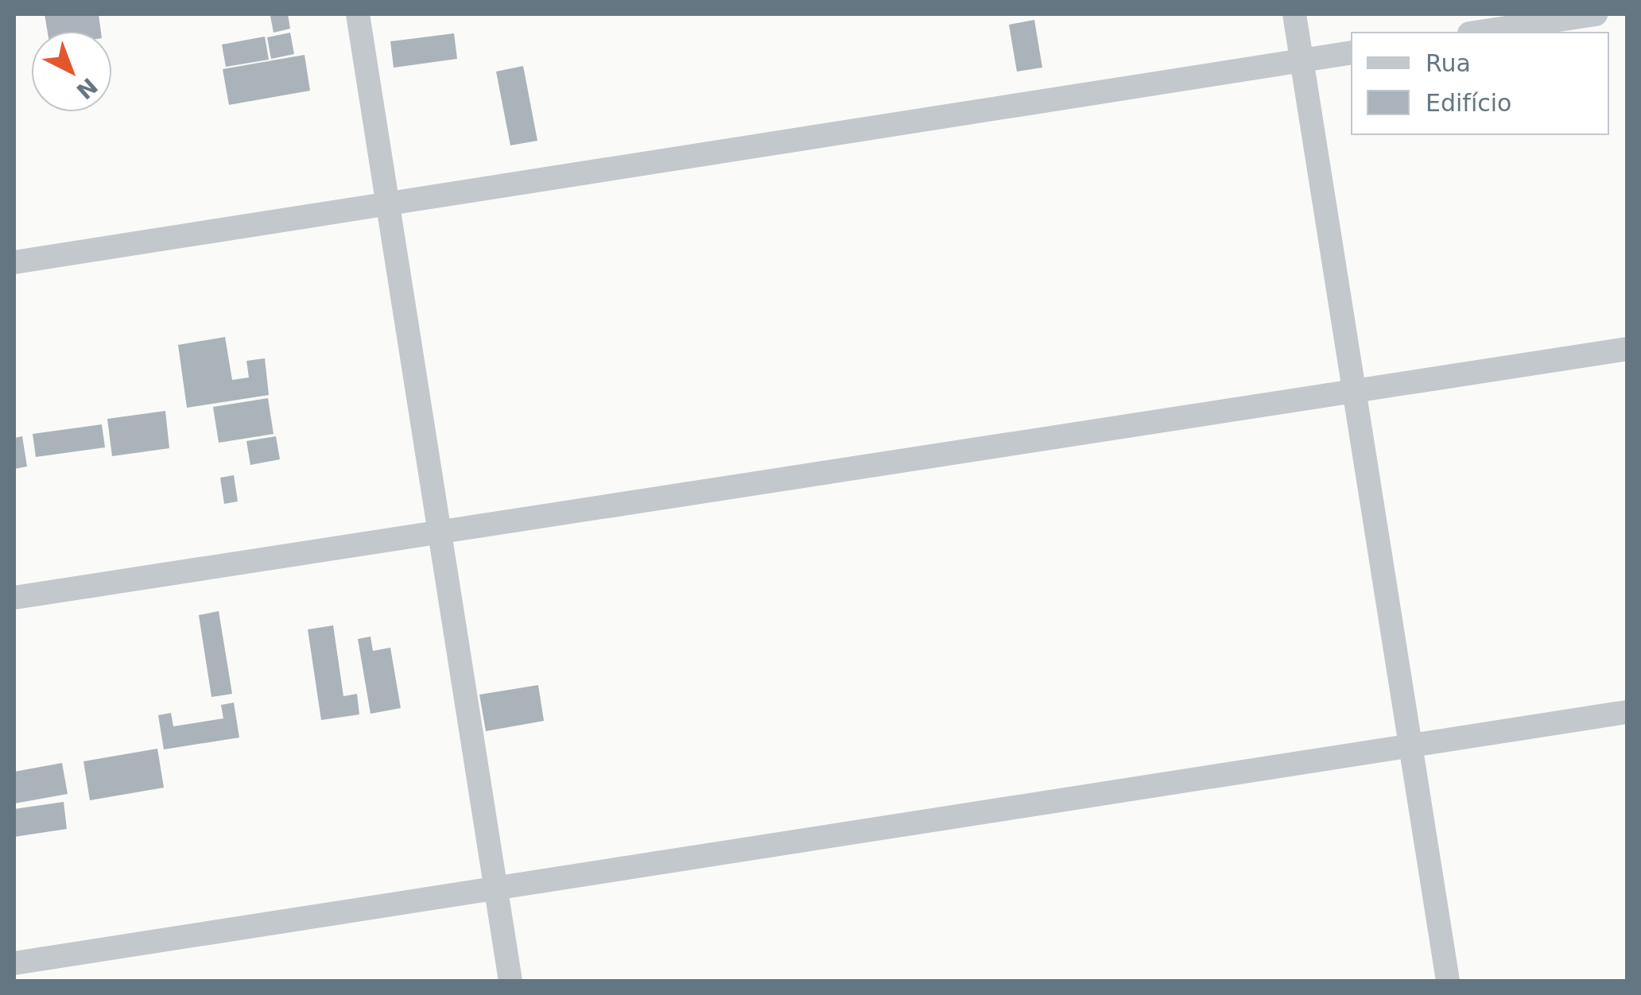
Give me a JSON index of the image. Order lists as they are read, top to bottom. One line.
{"legend":["Rua","Edifício"],"north":"bottom right"}
